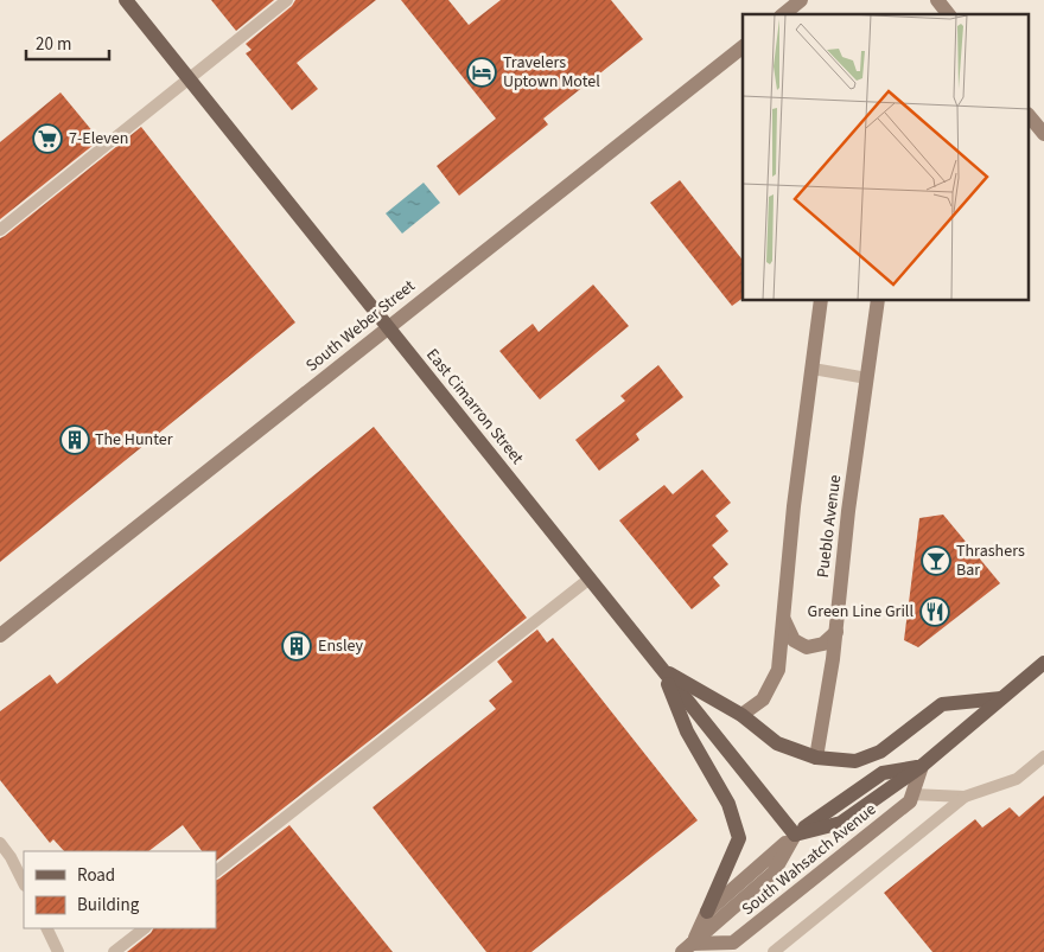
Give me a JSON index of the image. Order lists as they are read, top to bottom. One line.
{"streets":{"main road":["East Cimarron Street","South Wahsatch Avenue"],"street":["South Weber Street","Pueblo Avenue"]},"crossings":[["South Weber Street","East Cimarron Street"],["East Cimarron Street","South Wahsatch Avenue"]],"places":{"hotel":["Travelers Uptown Motel"],"supermarket":["7-Eleven"],"building":["The Hunter","Ensley"],"bar":["Thrashers Bar"],"restaurant":["Green Line Grill"]},"legend":["Road","Building"],"scale_bar":"20 m"}
